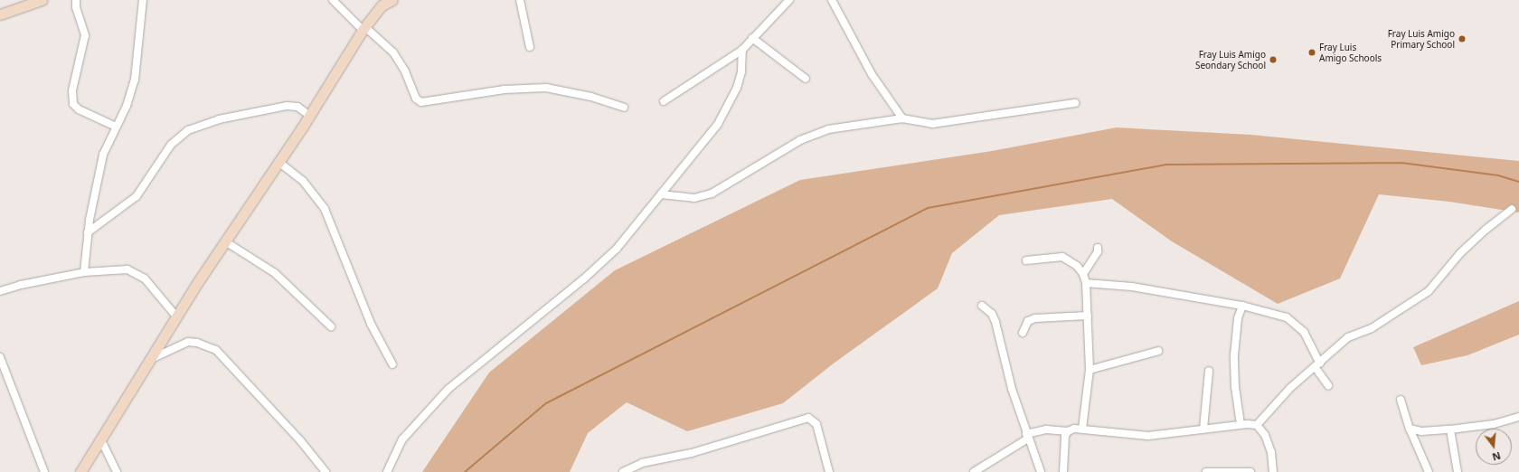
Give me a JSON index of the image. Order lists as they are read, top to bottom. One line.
{"places":["Fray Luis Amigo Primary School","Fray Luis Amigo Schools","Fray Luis Amigo Seondary School"],"north":"bottom"}
